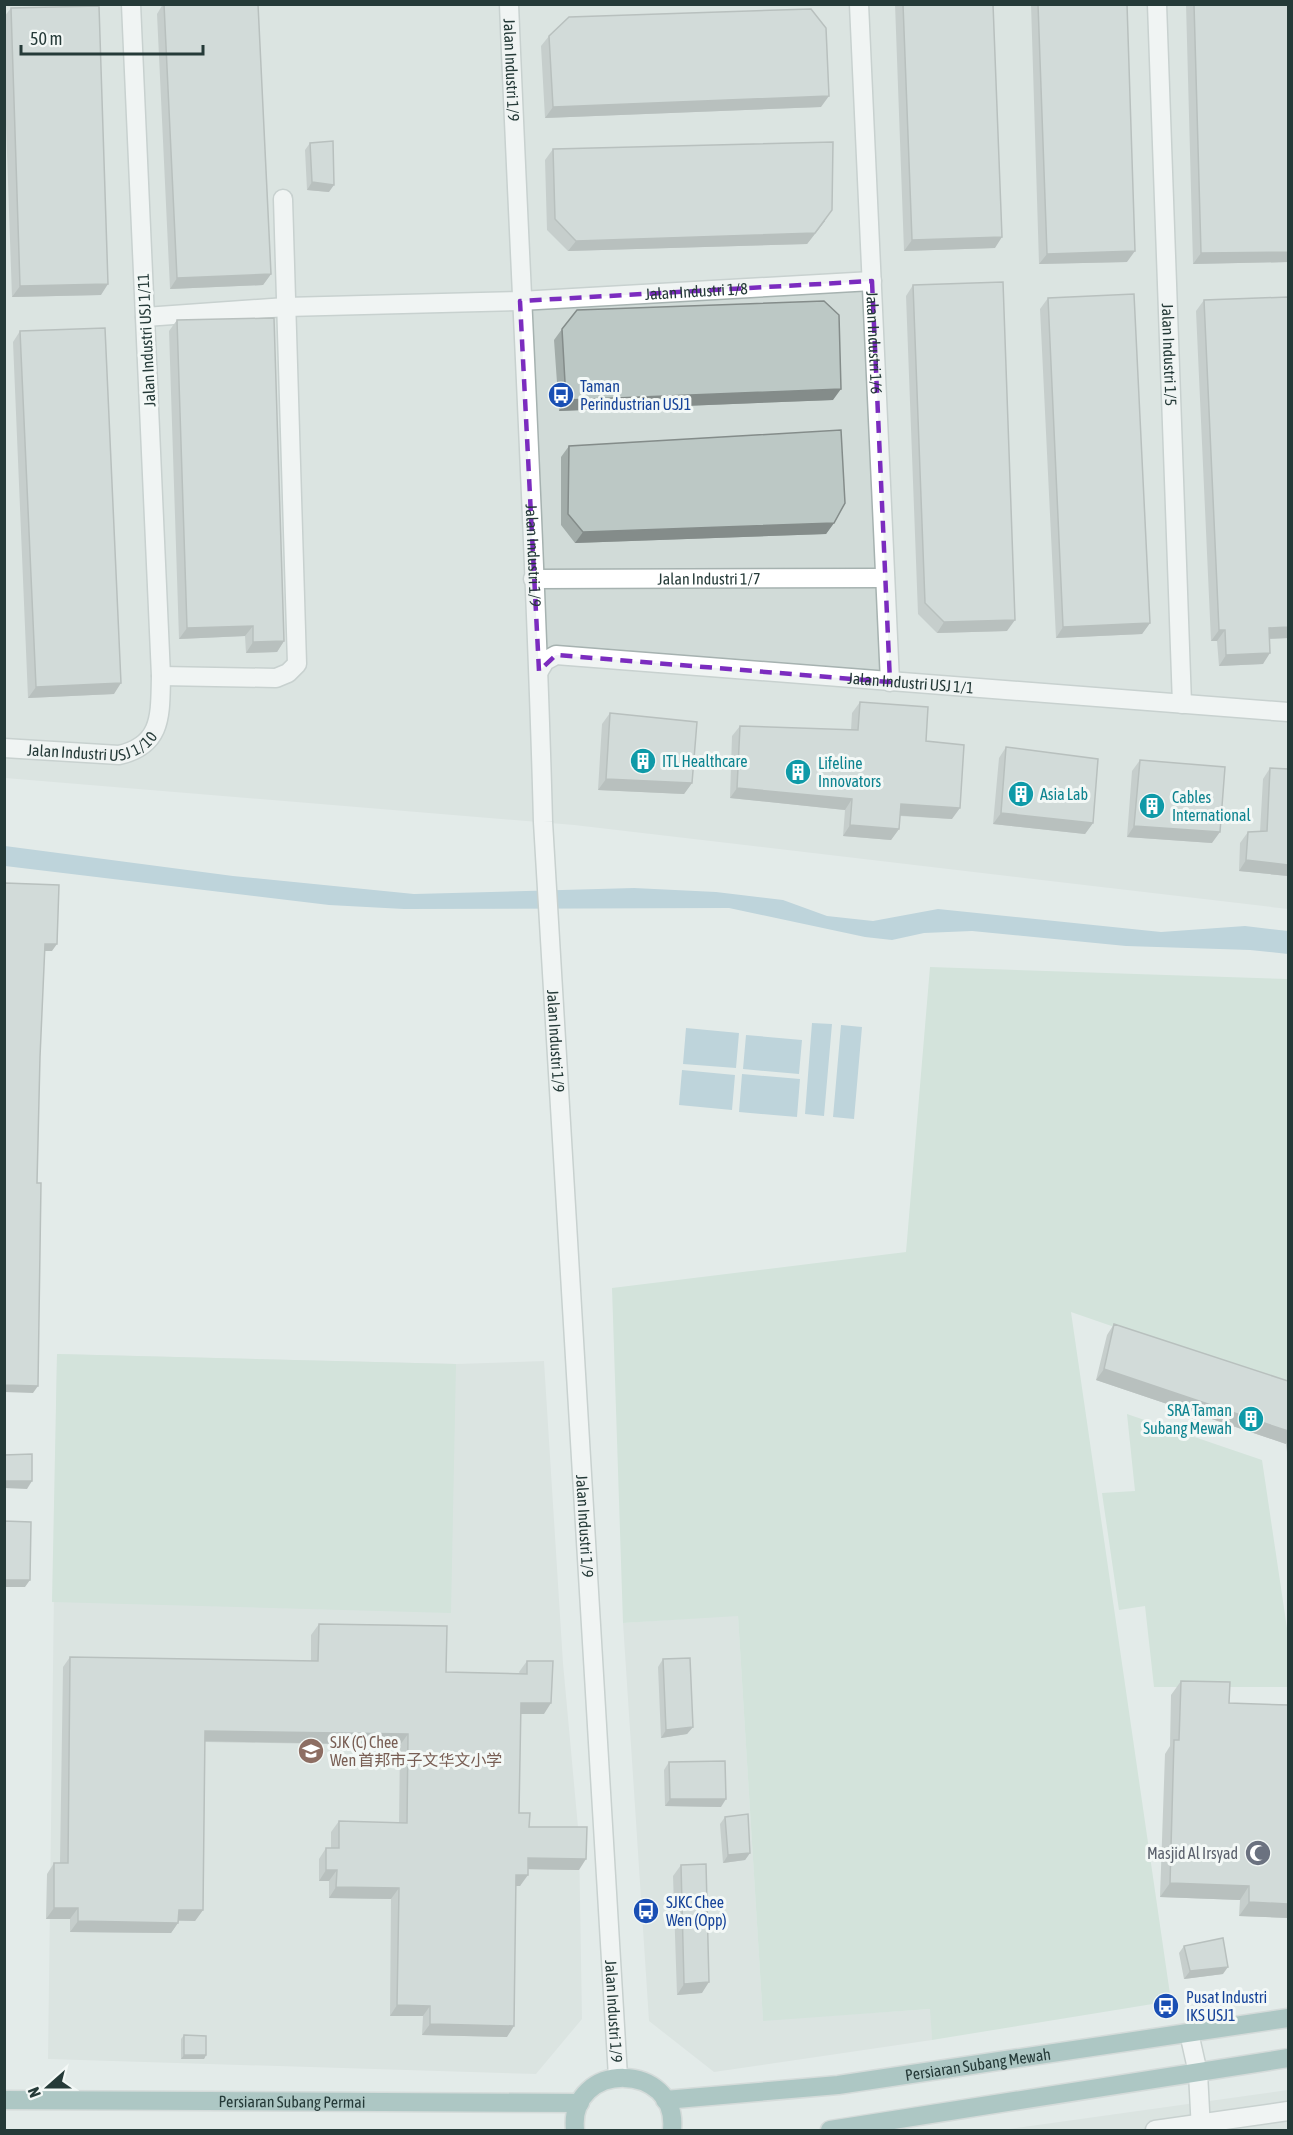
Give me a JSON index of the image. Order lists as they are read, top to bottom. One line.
{"streets":{"main road":["Persiaran Subang Mewah","Persiaran Subang Permai"],"street":["Jalan Industri 1/9","Jalan Industri 1/8","Jalan Industri USJ 1/11","Jalan Industri 1/6","Jalan Industri 1/5","Jalan Industri 1/7","Jalan Industri USJ 1/1","Jalan Industri USJ 1/10"]},"crossings":[["Jalan Industri 1/9","Jalan Industri 1/8"],["Jalan Industri 1/9","Jalan Industri 1/7"],["Jalan Industri 1/9","Jalan Industri USJ 1/1"],["Jalan Industri 1/8","Jalan Industri USJ 1/11"],["Jalan Industri 1/8","Jalan Industri 1/6"],["Jalan Industri USJ 1/11","Jalan Industri USJ 1/10"],["Jalan Industri 1/6","Jalan Industri 1/7"],["Jalan Industri 1/6","Jalan Industri USJ 1/1"],["Jalan Industri 1/5","Jalan Industri USJ 1/1"]],"places":{"bus stop":["Taman Perindustrian USJ1","SJKC Chee Wen (Opp)","Pusat Industri IKS USJ1"],"building":["ITL Healthcare","Lifeline Innovators","Asia Lab","Cables International","SRA Taman Subang Mewah"],"school or university":["SJK (C) Chee Wen 首邦市子文华文小学"],"mosque":["Masjid Al Irsyad"]},"scale_bar":"50 m","north":"left"}
